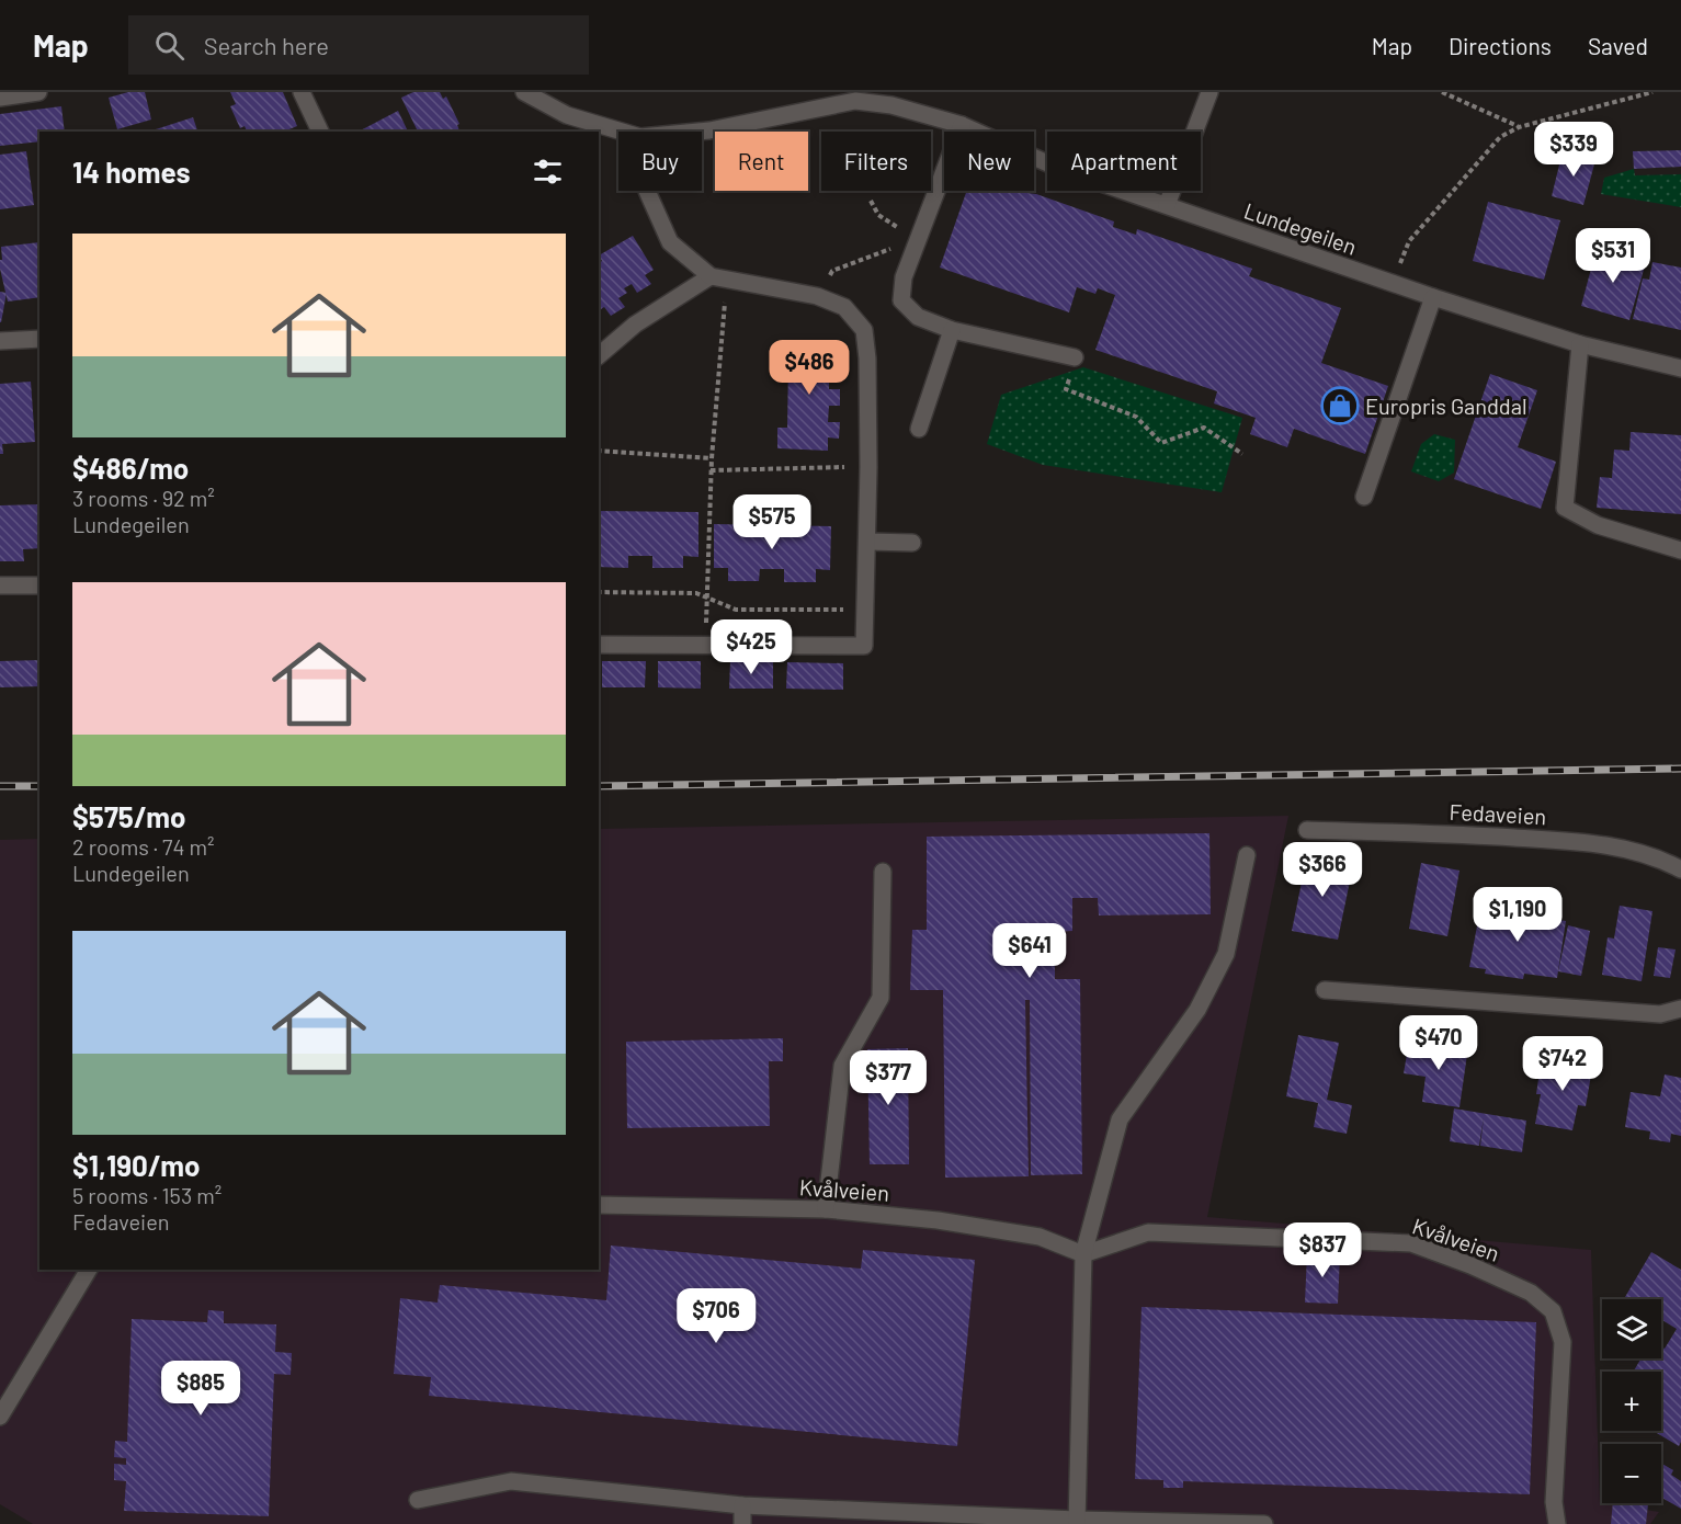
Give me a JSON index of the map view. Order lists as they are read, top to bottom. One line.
{"streets":{"street":["Lundegeilen","Fedaveien","Kvålveien"]},"places":{"shop":["Europris Ganddal"]},"page":{"header":"Map","search":"Search here","nav":["Map","Directions","Saved"],"price":["$339","$531","$486","$575","$425","$366","$1,190","$641","$470","$742","$377","$837","$706","$885"],"chip":["Buy","Rent","Filters","New","Apartment"],"heading":"14 homes","list":[{"name":"$486/mo","note":"3 rooms · 92 m² · Lundegeilen"},{"name":"$575/mo","note":"2 rooms · 74 m² · Lundegeilen"},{"name":"$1,190/mo","note":"5 rooms · 153 m² · Fedaveien"}],"map_buttons":["+","−"]}}
